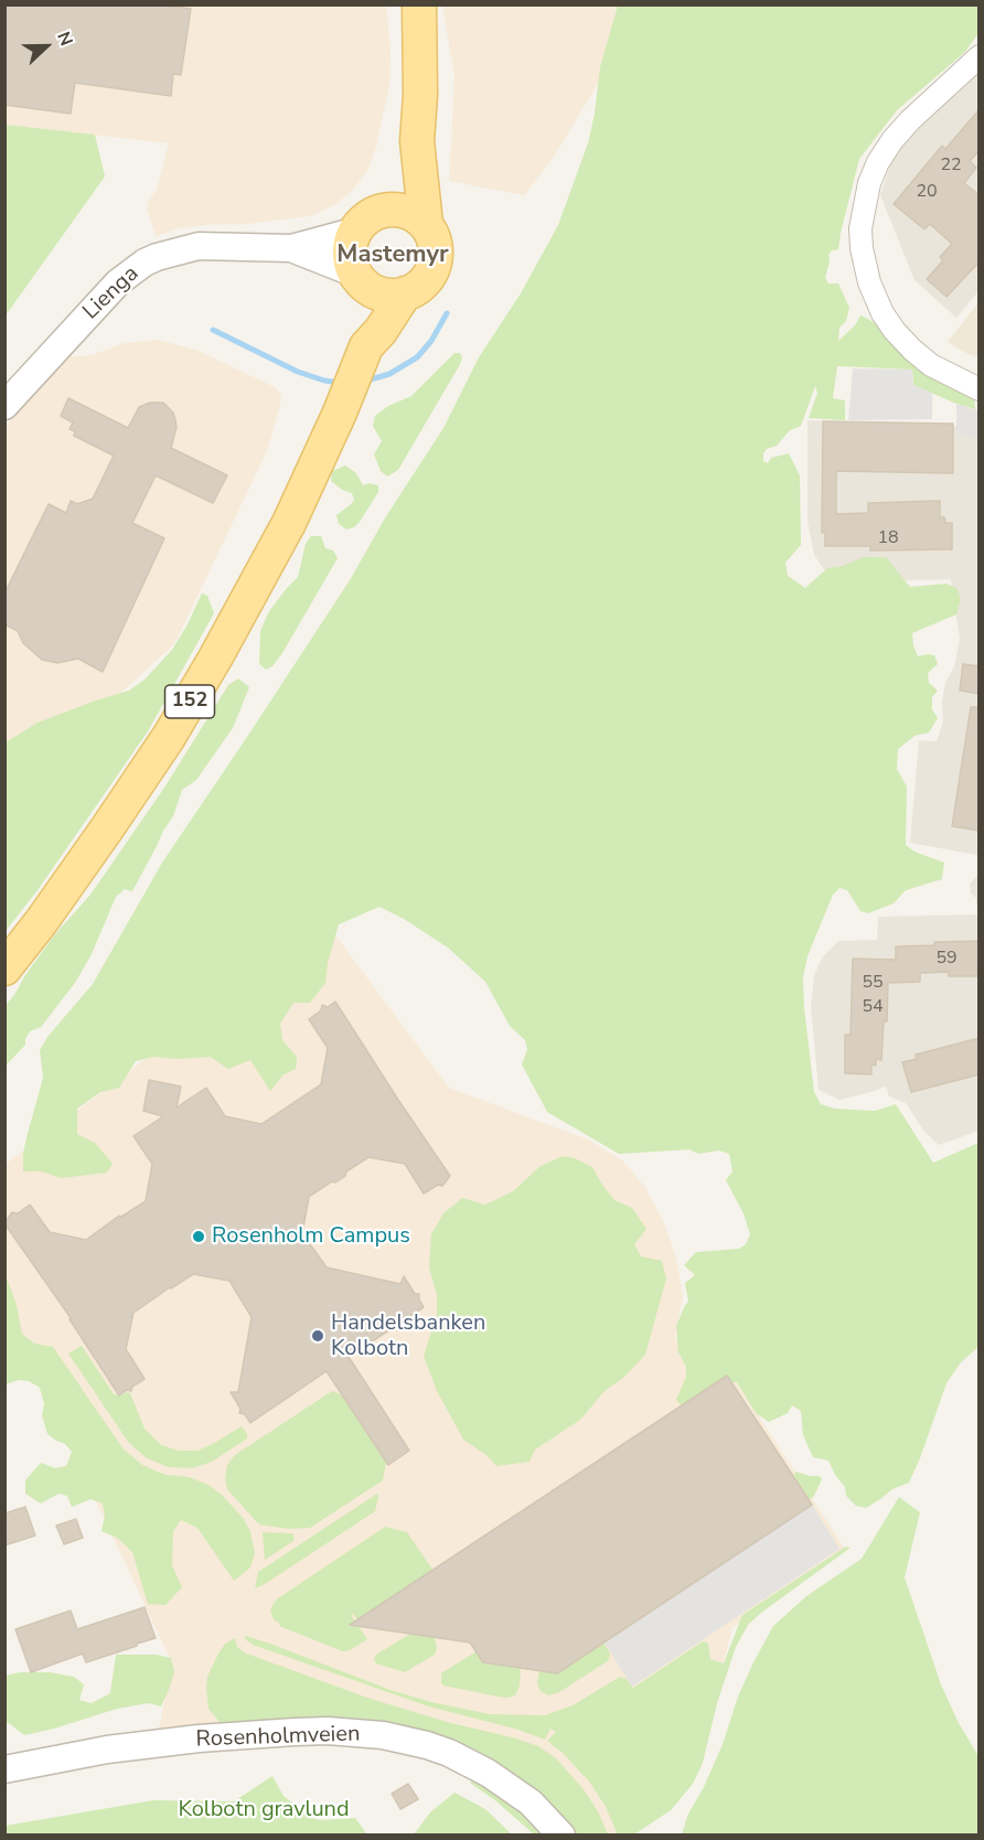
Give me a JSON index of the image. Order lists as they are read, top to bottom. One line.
{"streets":{"main road":["152"],"street":["Lienga","Rosenholmveien"]},"crossings":[["Lienga","152"]],"districts":["Mastemyr"],"parks":["Kolbotn gravlund"],"places":["Rosenholm Campus","Handelsbanken Kolbotn"],"house_numbers":["22","20","18","59","55","54"],"north":"right"}
